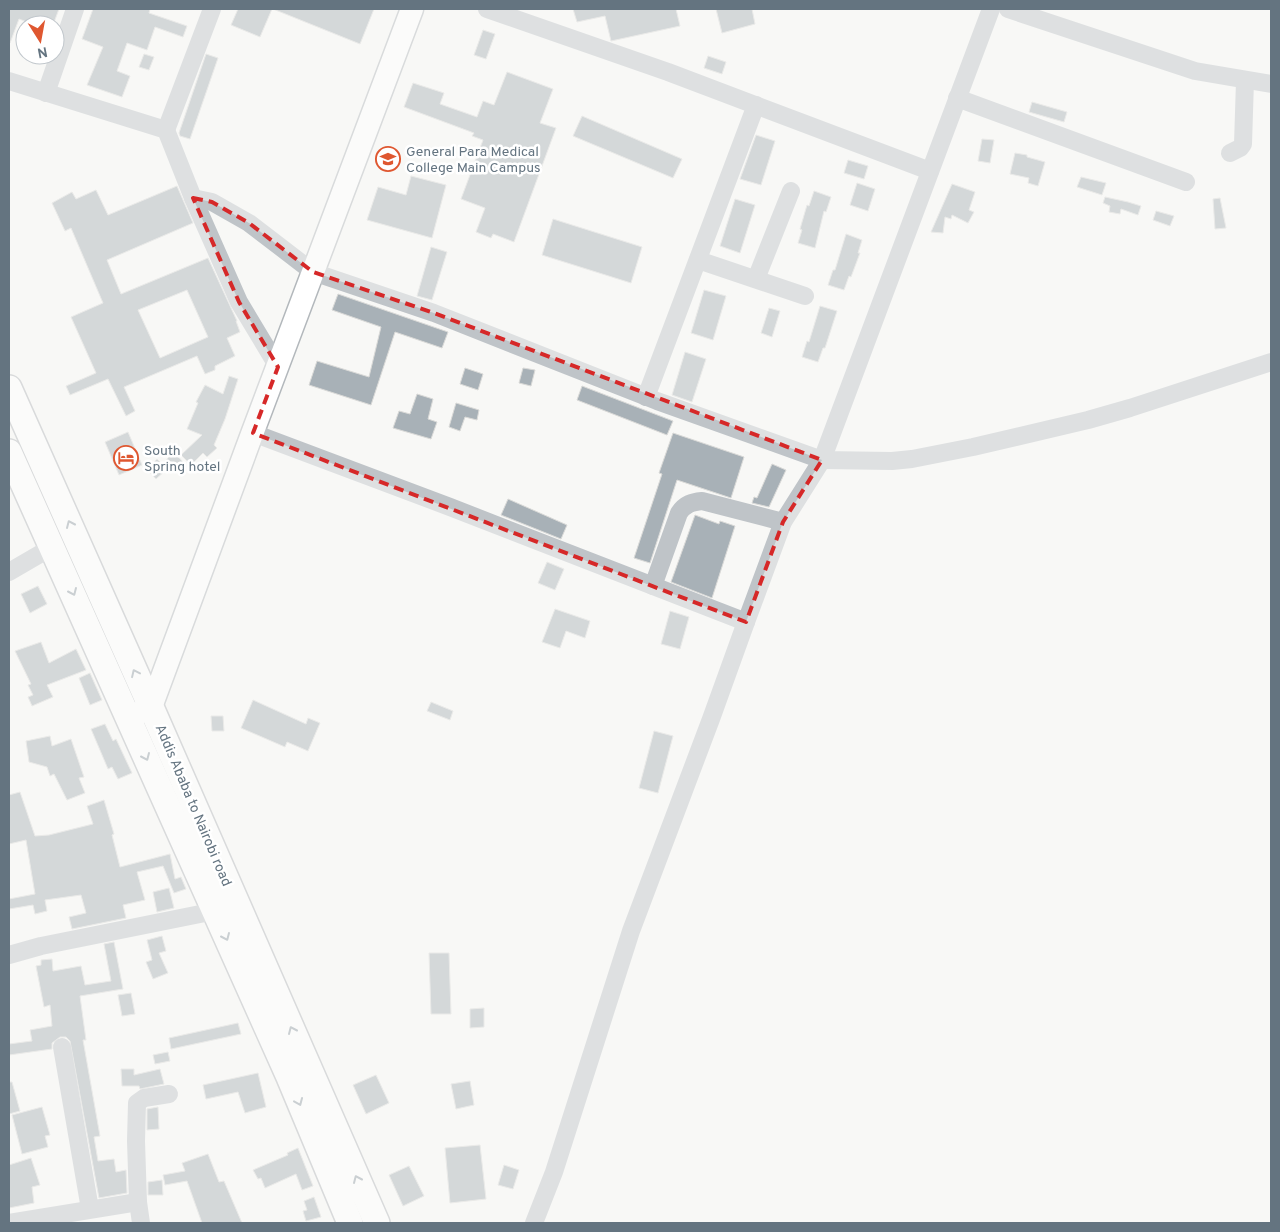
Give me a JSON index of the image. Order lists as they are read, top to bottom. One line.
{"streets":{"highway":["Addis Ababa to Nairobi road"]},"places":{"school or university":["General Para Medical College Main Campus"],"hotel":["South Spring hotel"]},"north":"bottom"}
